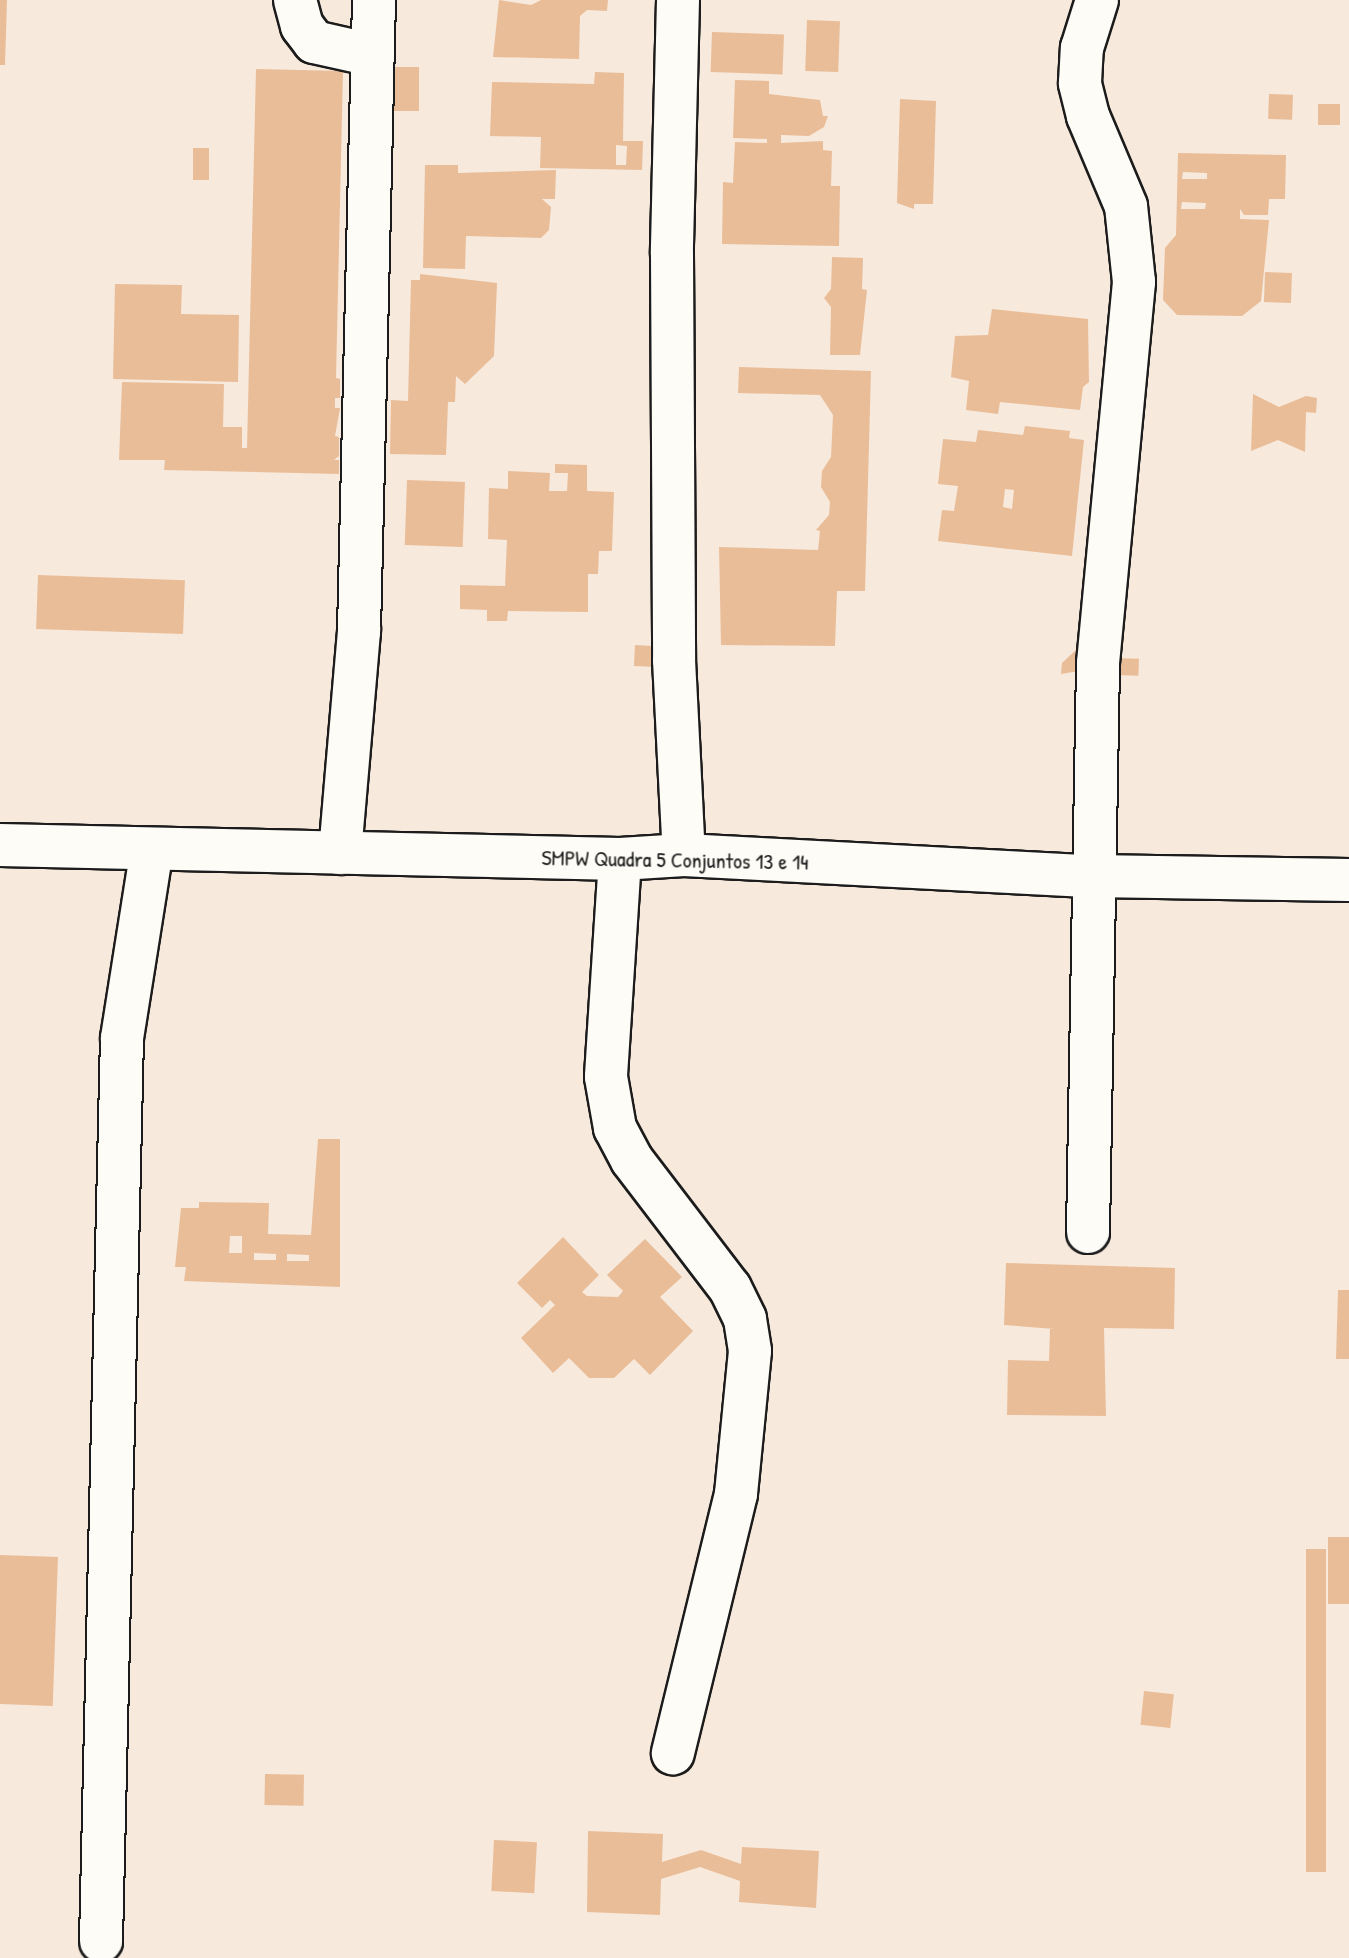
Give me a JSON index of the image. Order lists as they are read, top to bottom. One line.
{"streets":{"street":["SMPW Quadra 5 Conjuntos 13 e 14"]}}
